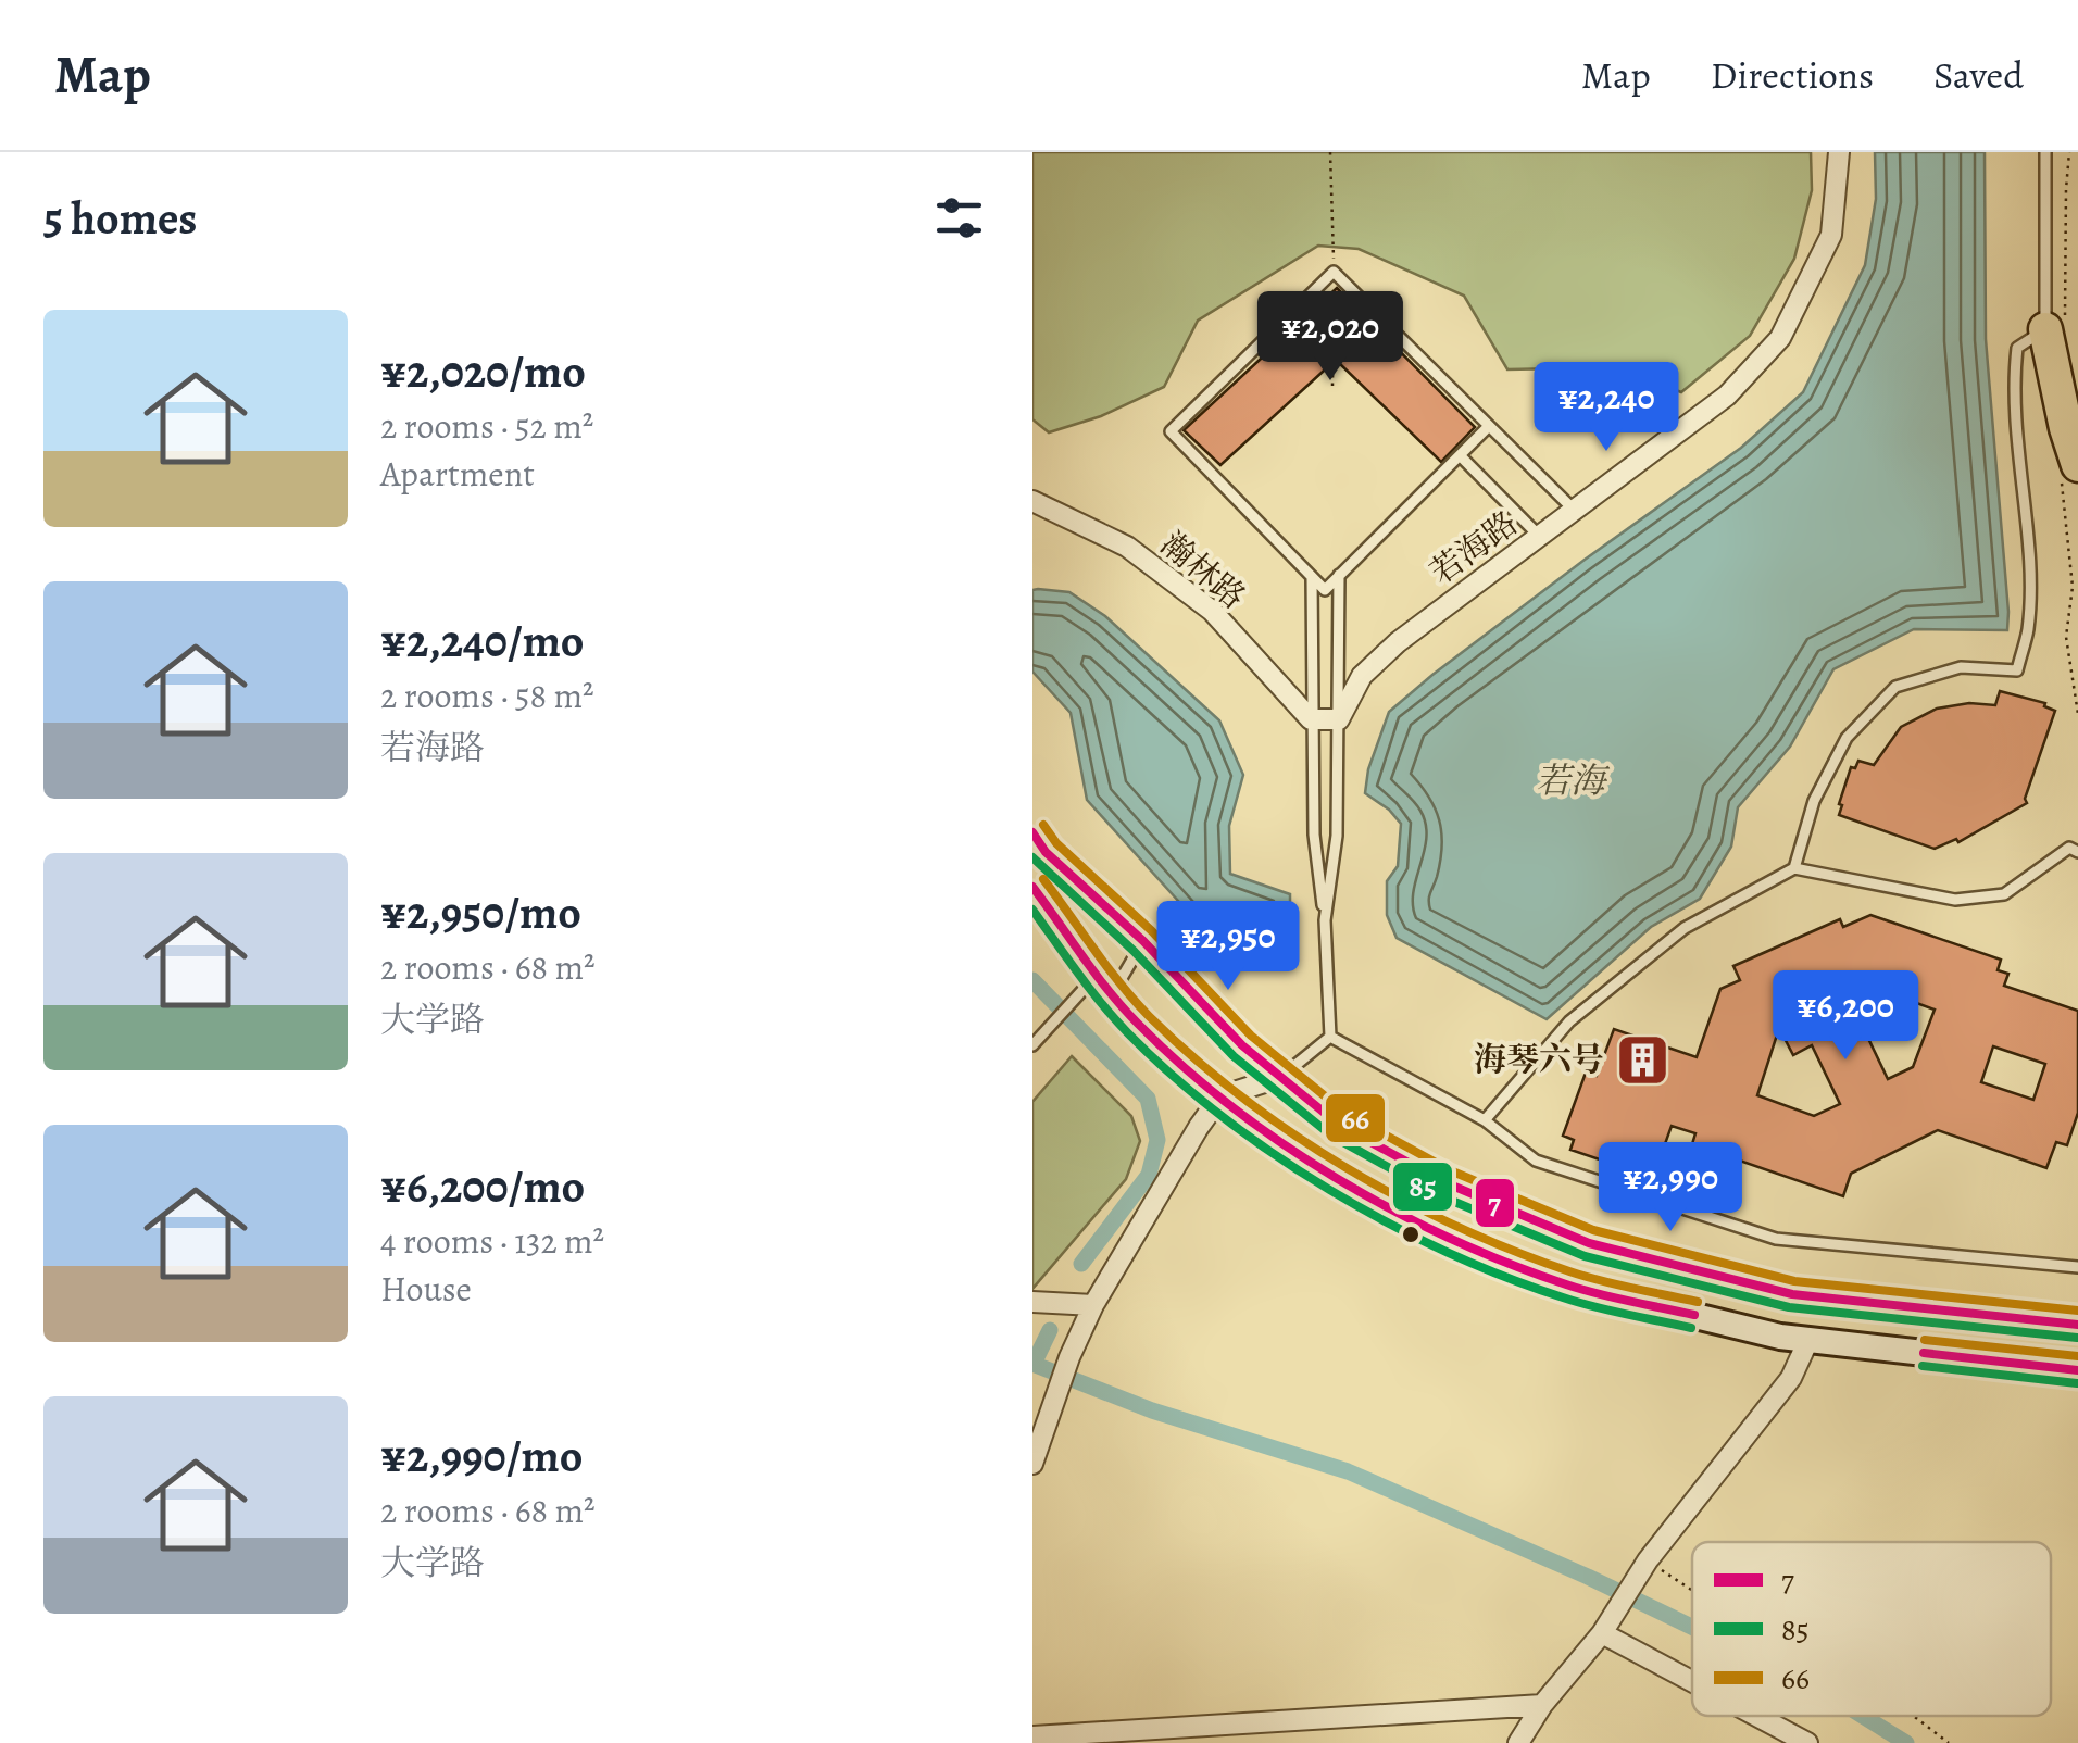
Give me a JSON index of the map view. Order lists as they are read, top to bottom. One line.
{"streets":{"street":["若海路","瀚林路"]},"water":["若海"],"places":{"building":["海琴六号"]},"lines":["transit line 66","transit line 7","transit line 85"],"legend":["7","85","66"],"page":{"header":"Map","nav":["Map","Directions","Saved"],"heading":"5 homes","list":[{"name":"¥2,020/mo","note":"2 rooms · 52 m² · Apartment"},{"name":"¥2,240/mo","note":"2 rooms · 58 m² · 若海路"},{"name":"¥2,950/mo","note":"2 rooms · 68 m² · 大学路"},{"name":"¥6,200/mo","note":"4 rooms · 132 m² · House"},{"name":"¥2,990/mo","note":"2 rooms · 68 m² · 大学路"}],"price":["¥2,020","¥2,240","¥2,950","¥6,200","¥2,990"]}}
